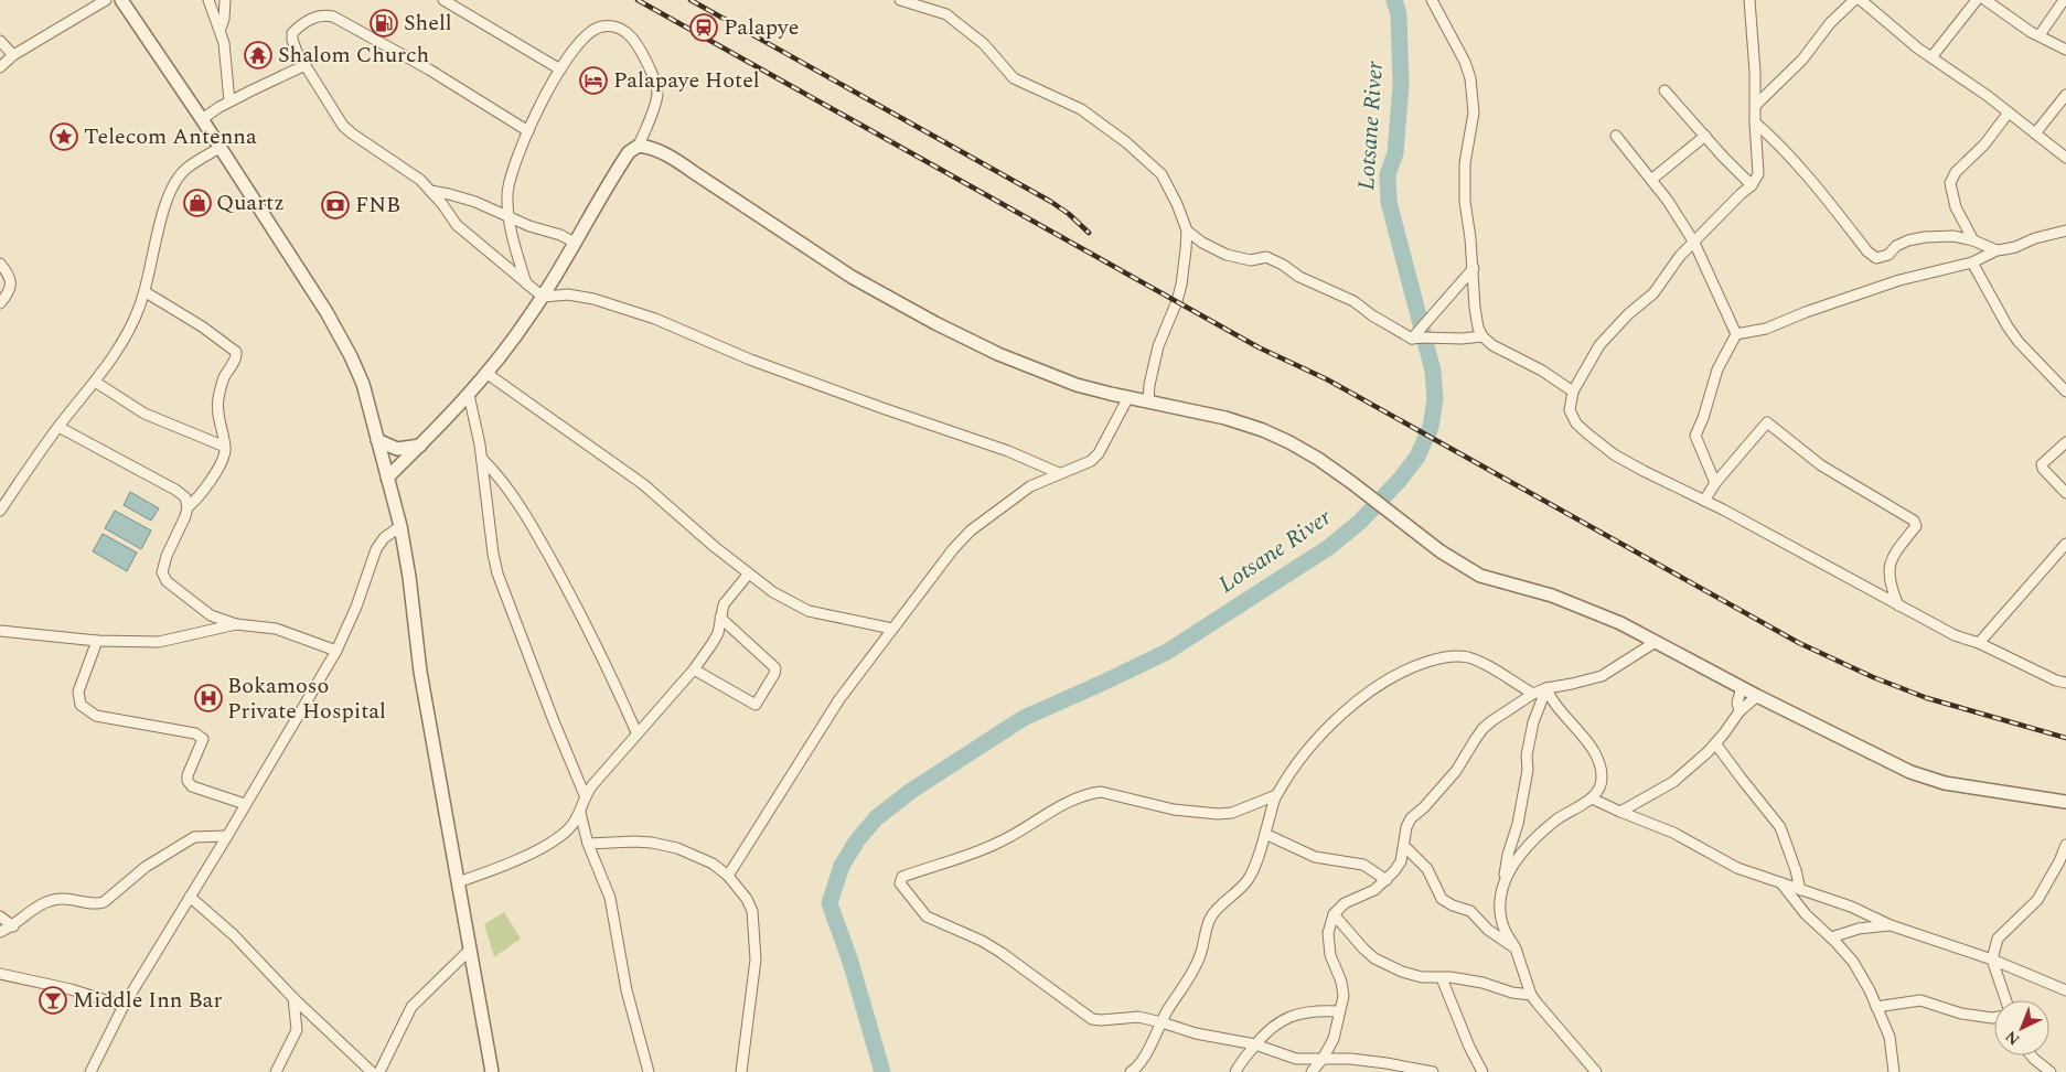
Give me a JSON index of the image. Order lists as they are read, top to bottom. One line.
{"water":["Lotsane River"],"places":{"fuel station":["Shell"],"station":["Palapye"],"temple":["Shalom Church"],"hotel":["Palapaye Hotel"],"place":["Telecom Antenna"],"shop":["Quartz"],"bank":["FNB"],"hospital":["Bokamoso Private Hospital"],"bar":["Middle Inn Bar"]},"north":"bottom left"}
